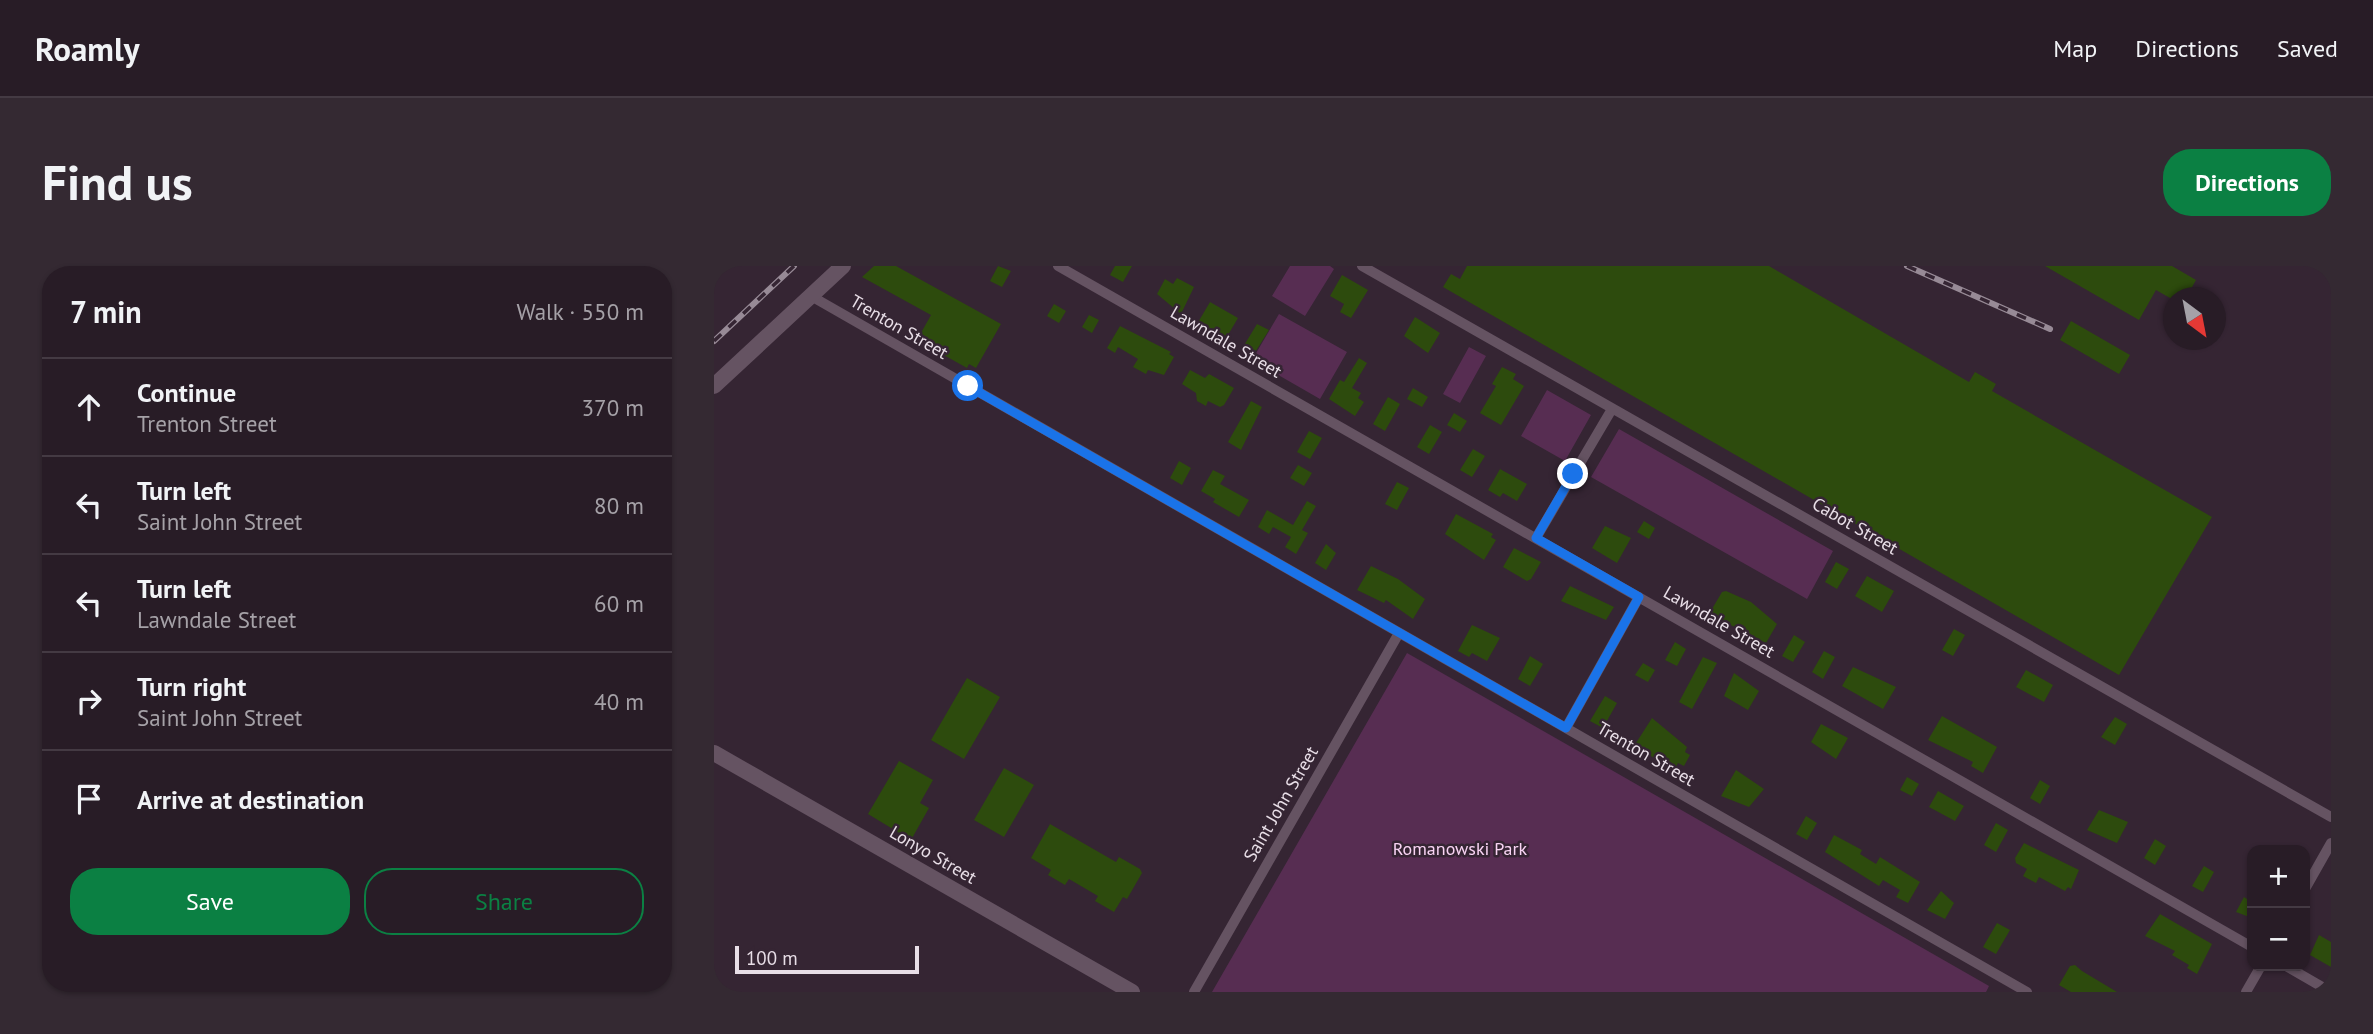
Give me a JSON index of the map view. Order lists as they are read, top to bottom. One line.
{"streets":{"street":["Trenton Street","Lawndale Street","Cabot Street","Saint John Street","Lonyo Street"]},"crossings":[["Trenton Street","Saint John Street"]],"parks":["Romanowski Park"],"scale_bar":"100 m","north":"bottom right","page":{"header":"Roamly","nav":["Map","Directions","Saved"],"buttons":["Directions",["Save","Share"]],"title":"Find us","heading":["7 min","Walk · 550 m"],"list":[["Continue","Trenton Street","370 m"],["Turn left","Saint John Street","80 m"],["Turn left","Lawndale Street","60 m"],["Turn right","Saint John Street","40 m"],"Arrive at destination"],"map_buttons":["+","−"],"scale":"100 m"}}
